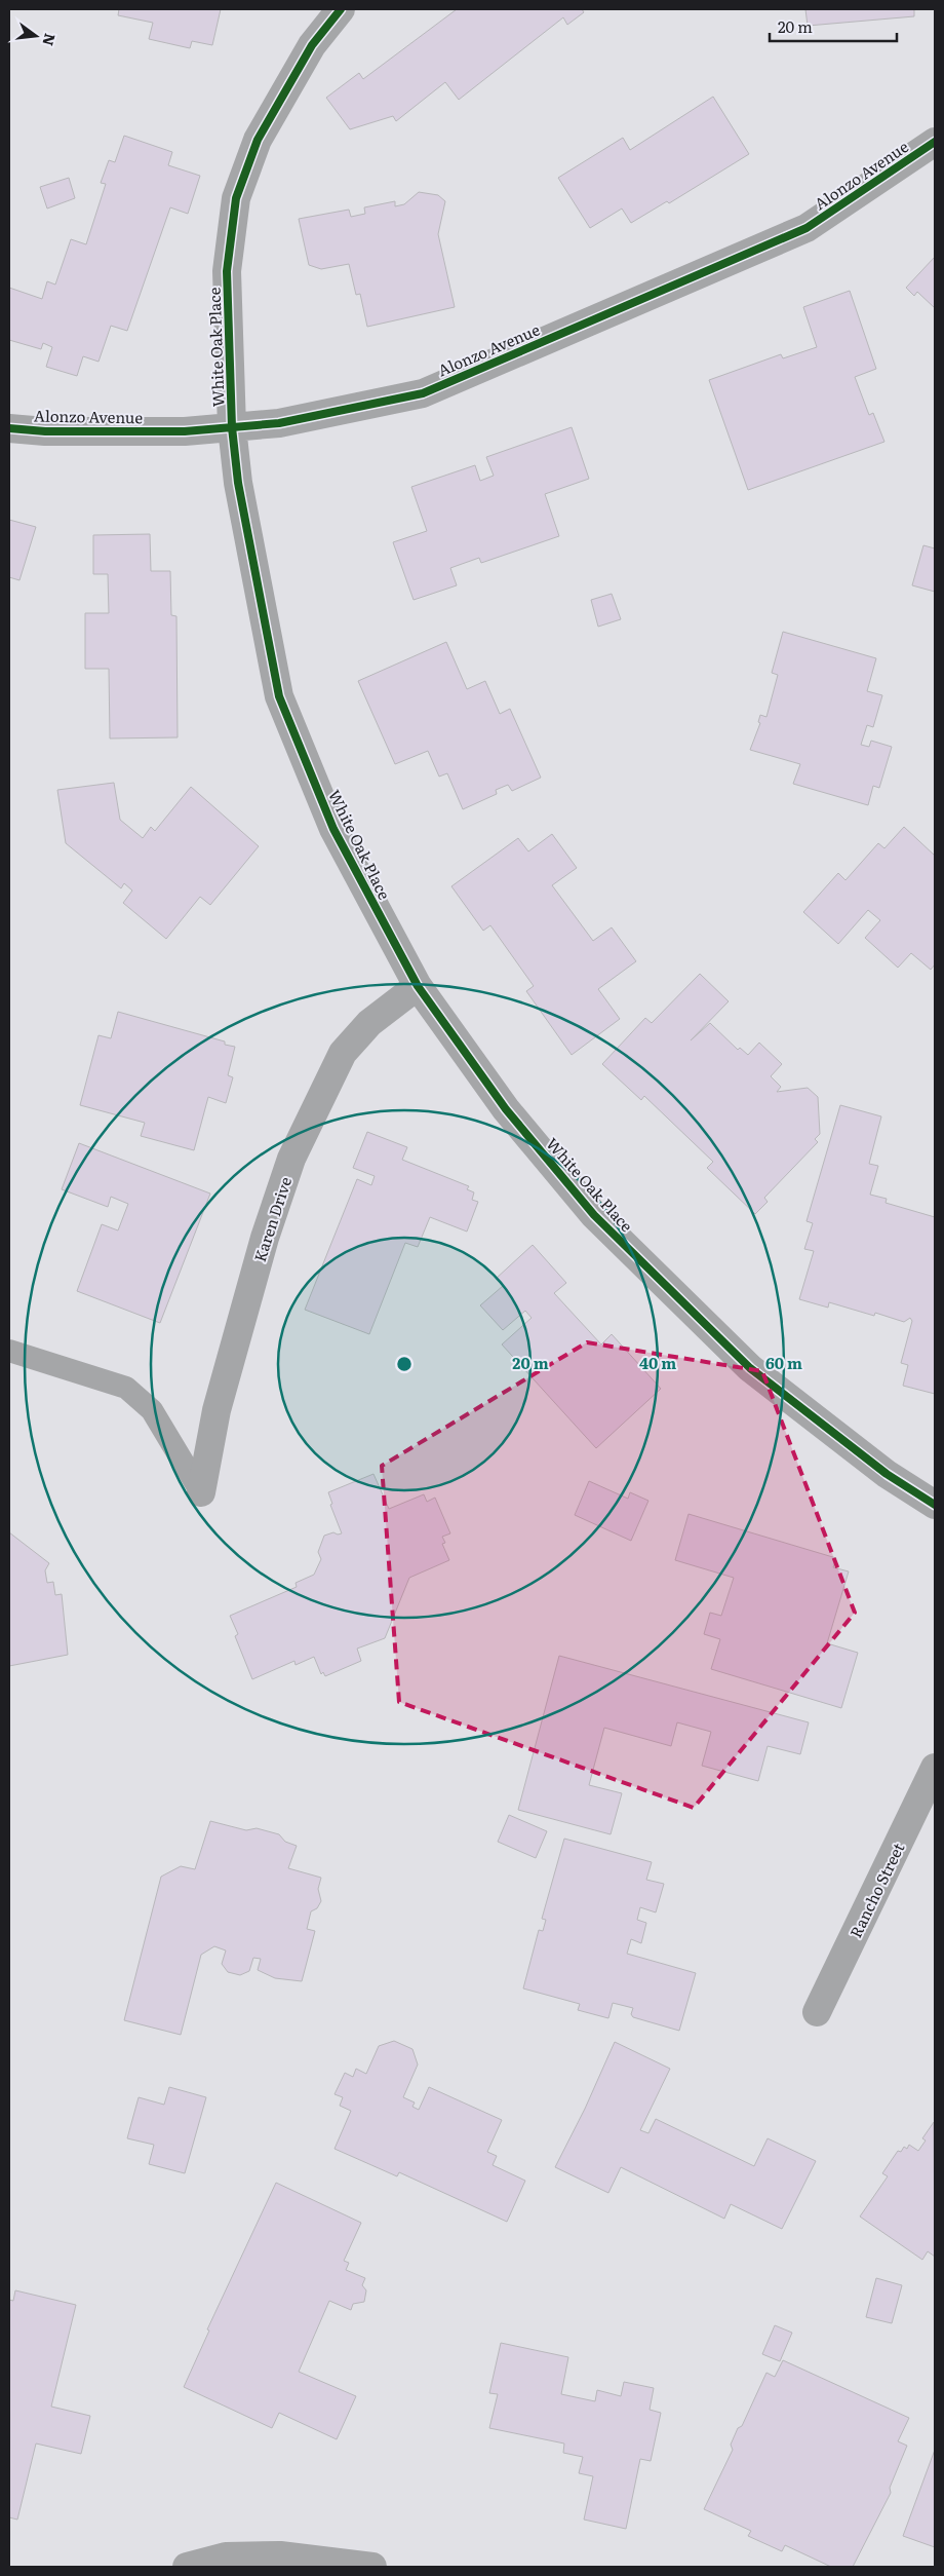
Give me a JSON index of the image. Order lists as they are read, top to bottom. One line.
{"streets":{"street":["Alonzo Avenue","White Oak Place","Karen Drive","Rancho Street"]},"crossings":[["Alonzo Avenue","White Oak Place"],["White Oak Place","Karen Drive"]],"scale_bar":"20 m","north":"right","rings":["20 m","40 m","60 m"]}
